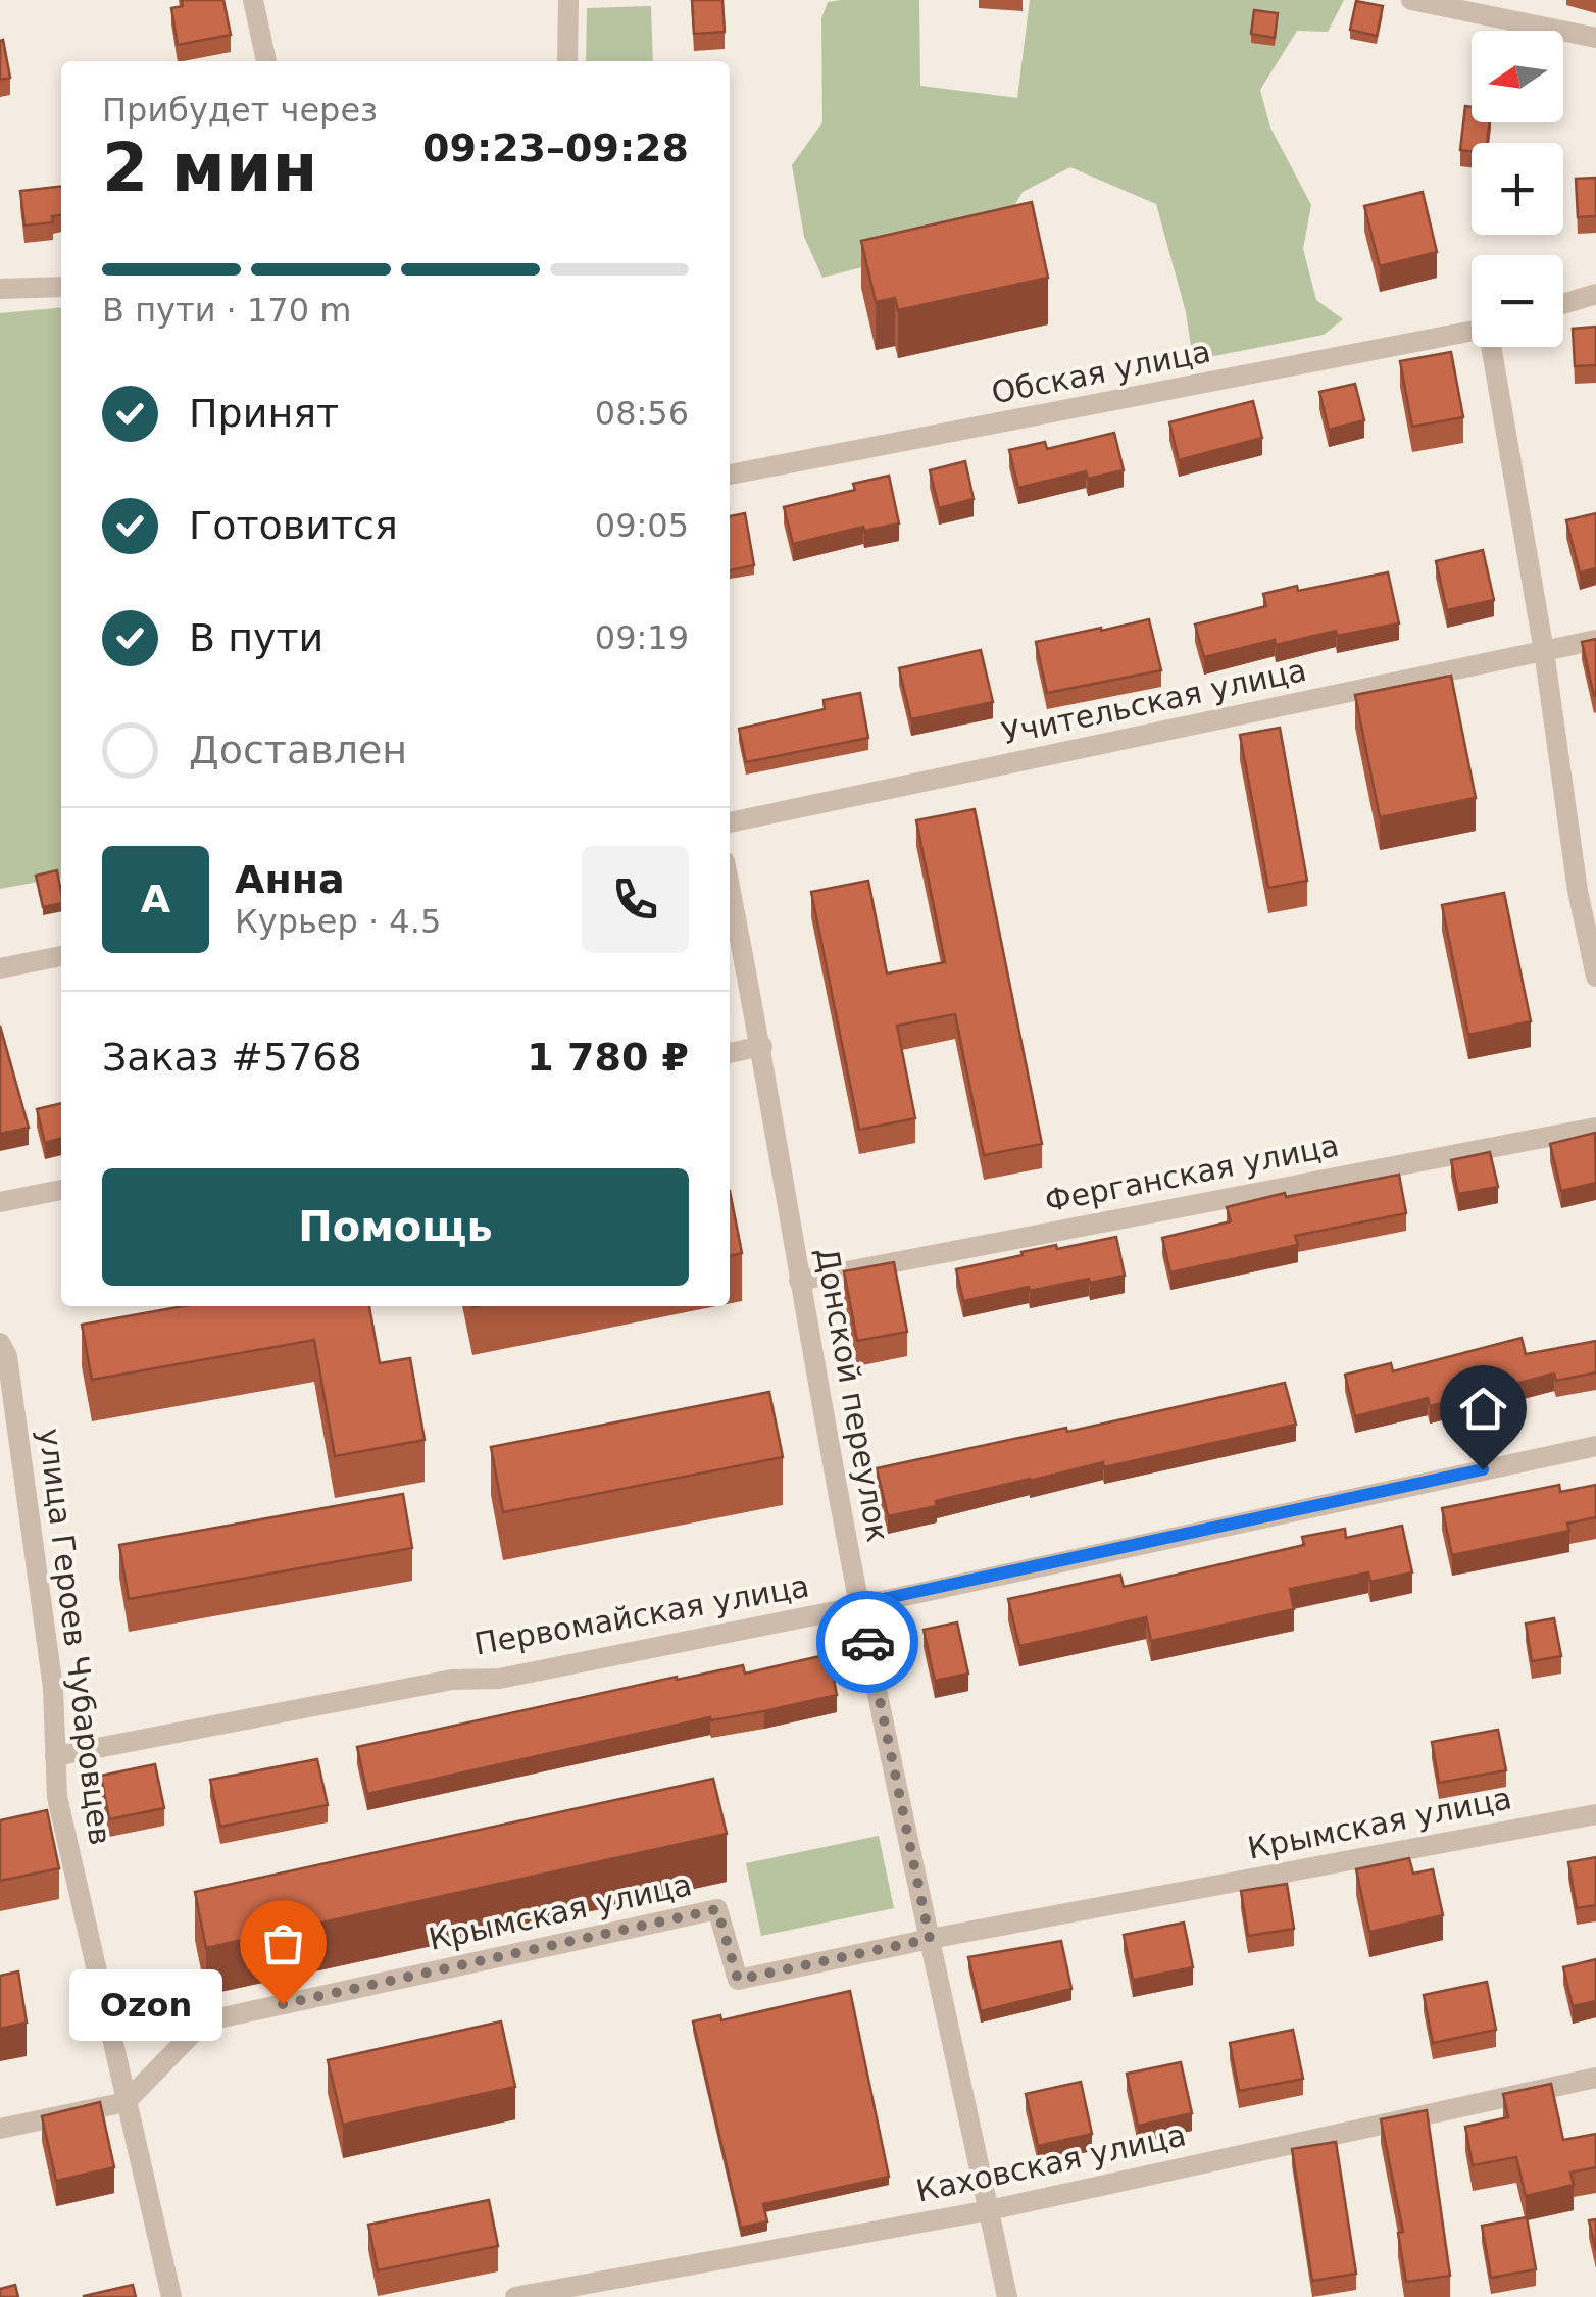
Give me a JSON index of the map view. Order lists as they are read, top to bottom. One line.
{"streets":{"street":["Обская улица","Учительская улица","Ферганская улица","Донской переулок","Первомайская улица","улица Героев Чубаровцев","Крымская улица","Каховская улица"]},"crossings":[["Ферганская улица","Донской переулок"],["Донской переулок","Первомайская улица"],["Донской переулок","Крымская улица"],["Донской переулок","Каховская улица"],["Первомайская улица","улица Героев Чубаровцев"],["улица Героев Чубаровцев","Крымская улица"]],"places":["Ozon"],"north":"left","page":{"map_buttons":["+","−"],"heading":["2 мин","Прибудет через","09:23–09:28"],"panel":["Анна","Курьер · 4.5","Заказ #5768","1 780 ₽"],"bar":"В пути · 170 m","list":[["Принят","08:56"],["Готовится","09:05"],["В пути","09:19"],"Доставлен"],"round":"А","buttons":"Помощь","bubble":"Ozon"}}
